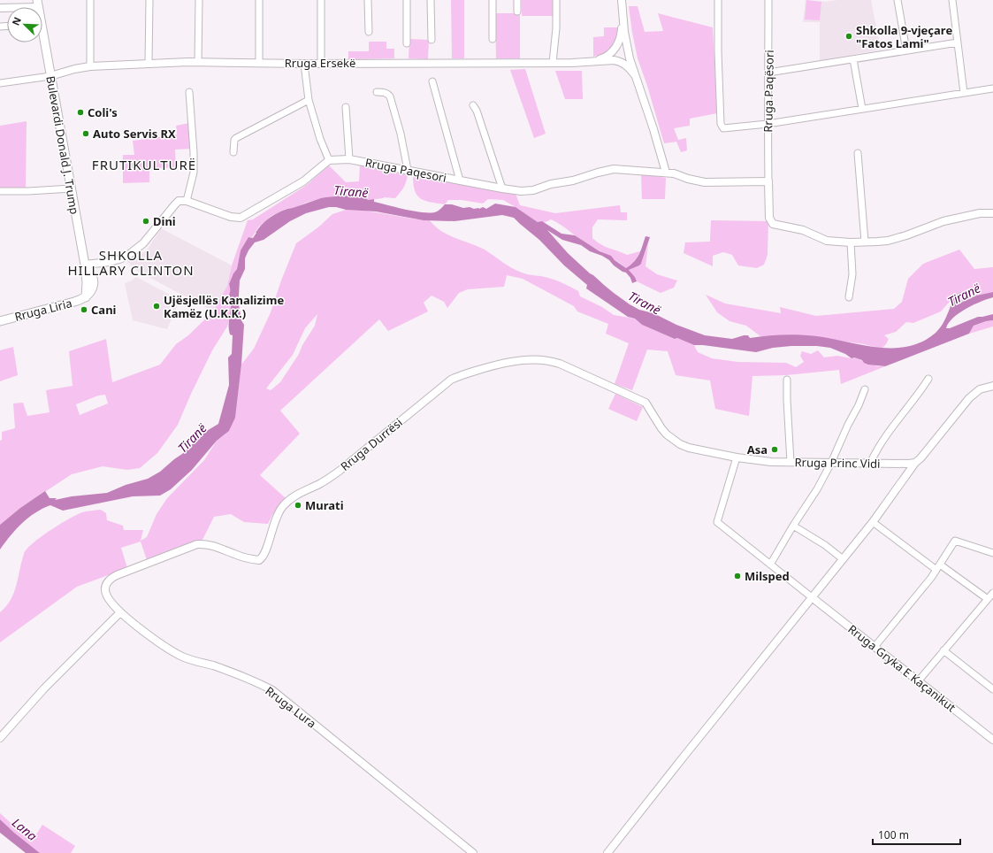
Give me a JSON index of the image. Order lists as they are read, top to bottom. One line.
{"streets":{"main road":["Bulevardi Donald J. Trump","Rruga Liria"],"street":["Rruga Ersekë","Rruga Paqësori","Rruga Paqesori","Rruga Durrësi","Rruga Princ Vidi","Rruga Gryka E Kaçanikut","Rruga Lura"]},"crossings":[["Rruga Ersekë","Bulevardi Donald J. Trump"],["Rruga Paqësori","Rruga Paqesori"],["Bulevardi Donald J. Trump","Rruga Liria"],["Rruga Durrësi","Rruga Princ Vidi"],["Rruga Durrësi","Rruga Lura"]],"districts":["FRUTIKULTURË","SHKOLLA HILLARY CLINTON"],"water":["Tiranë","Lana"],"places":["Shkolla 9-vjeçare \"Fatos Lami\"","Coli's","Auto Servis RX","Dini","Ujësjellës Kanalizime Kamëz (U.K.K.)","Cani","Asa","Murati","Milsped"],"scale_bar":"100 m","north":"top left"}
